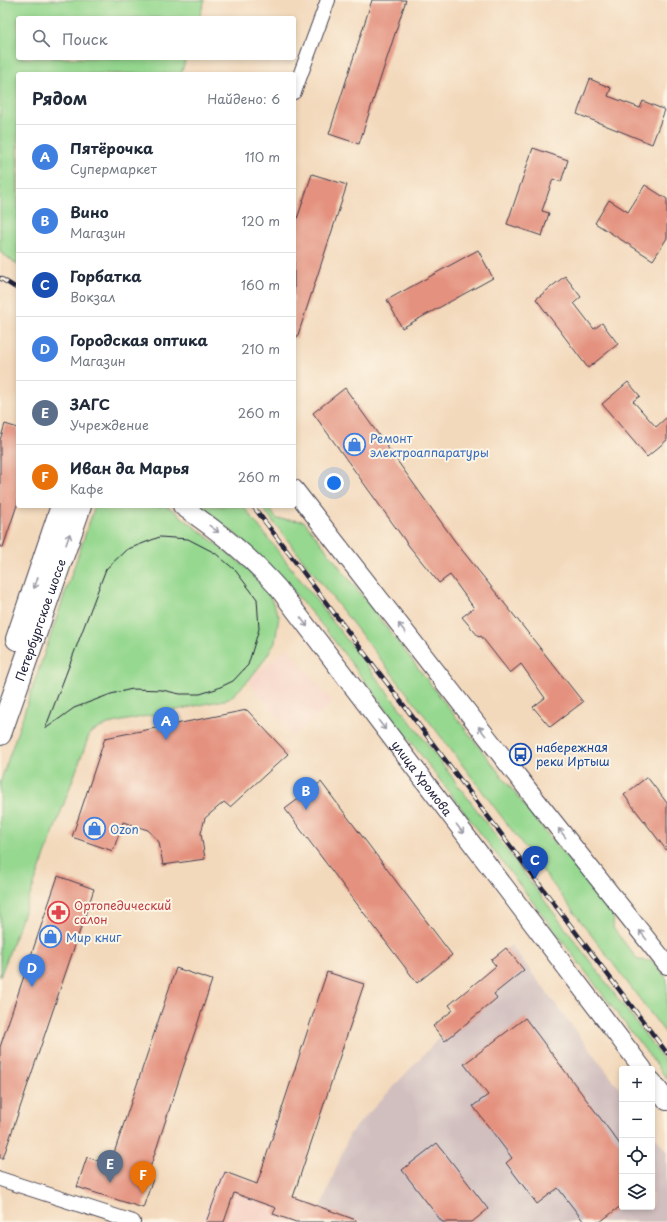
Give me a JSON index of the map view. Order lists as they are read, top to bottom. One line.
{"streets":{"main road":["Петербургское шоссе"],"street":["улица Хромова"]},"places":{"shop":["Ремонт электроаппаратуры","Ozon","Мир книг"],"bus stop":["набережная реки Иртыш"],"pharmacy":["Ортопедический салон"]},"page":{"search":"Поиск","heading":["Рядом","Найдено: 6"],"list":[{"mark":"A","name":"Пятёрочка","note":"Супермаркет","value":"110 m"},{"mark":"B","name":"Вино","note":"Магазин","value":"120 m"},{"mark":"C","name":"Горбатка","note":"Вокзал","value":"160 m"},{"mark":"D","name":"Городская оптика","note":"Магазин","value":"210 m"},{"mark":"E","name":"ЗАГС","note":"Учреждение","value":"260 m"},{"mark":"F","name":"Иван да Марья","note":"Кафе","value":"260 m"}],"pins":["A","B","C","D","E","F"],"map_buttons":["+","−"]}}
